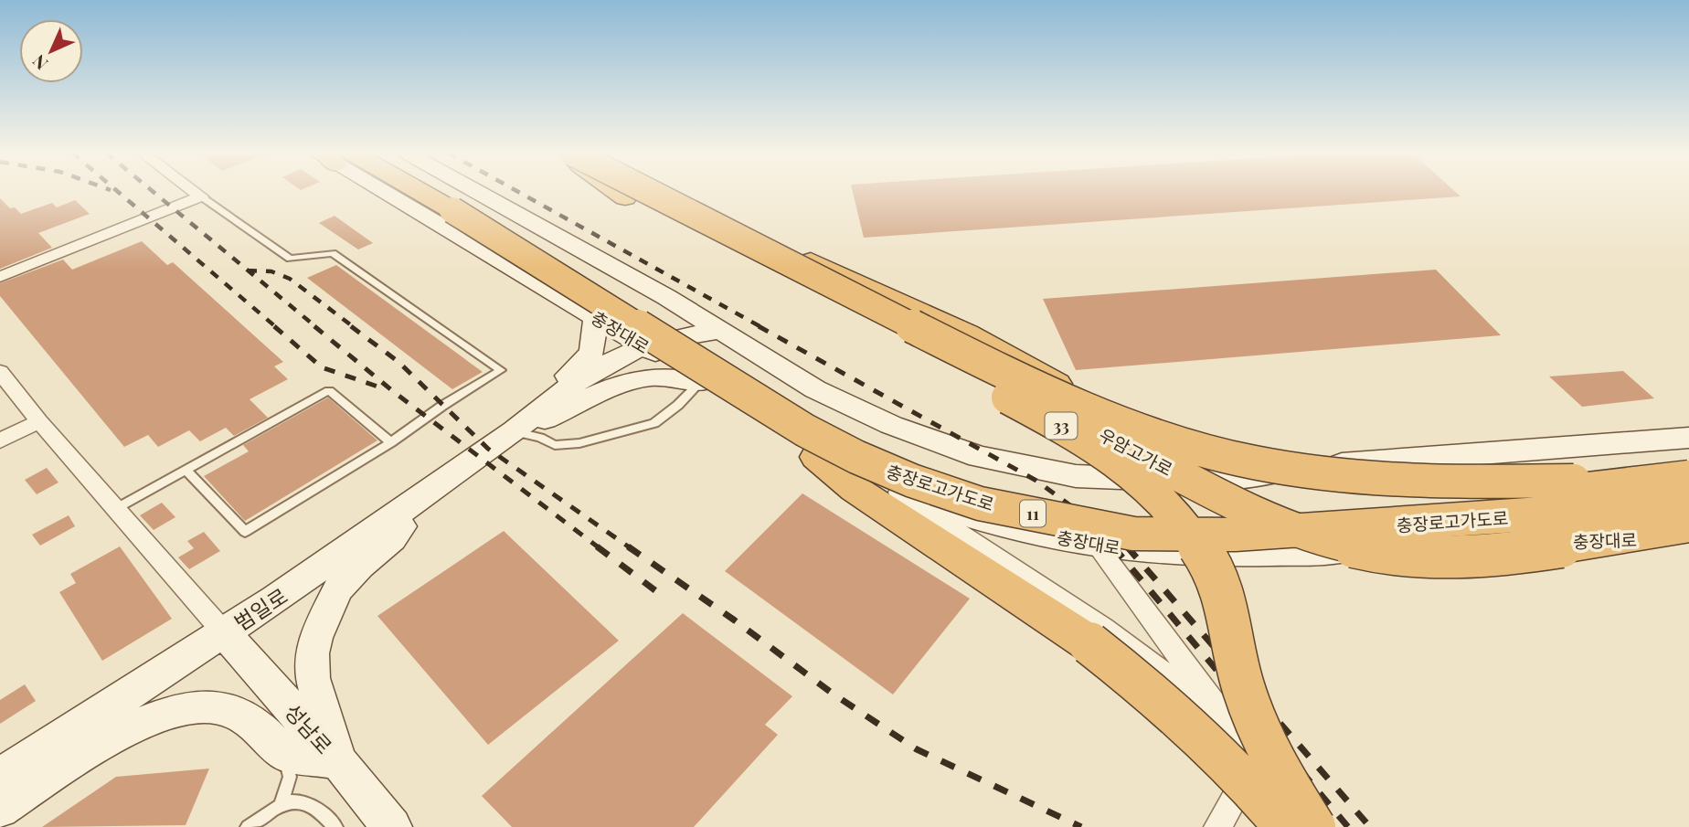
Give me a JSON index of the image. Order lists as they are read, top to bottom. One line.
{"streets":{"highway":["33","우암고가로","충장로고가도로","11"],"main road":["충장대로","범일로","성남로"]},"crossings":[["범일로","성남로"]],"north":"bottom left"}
